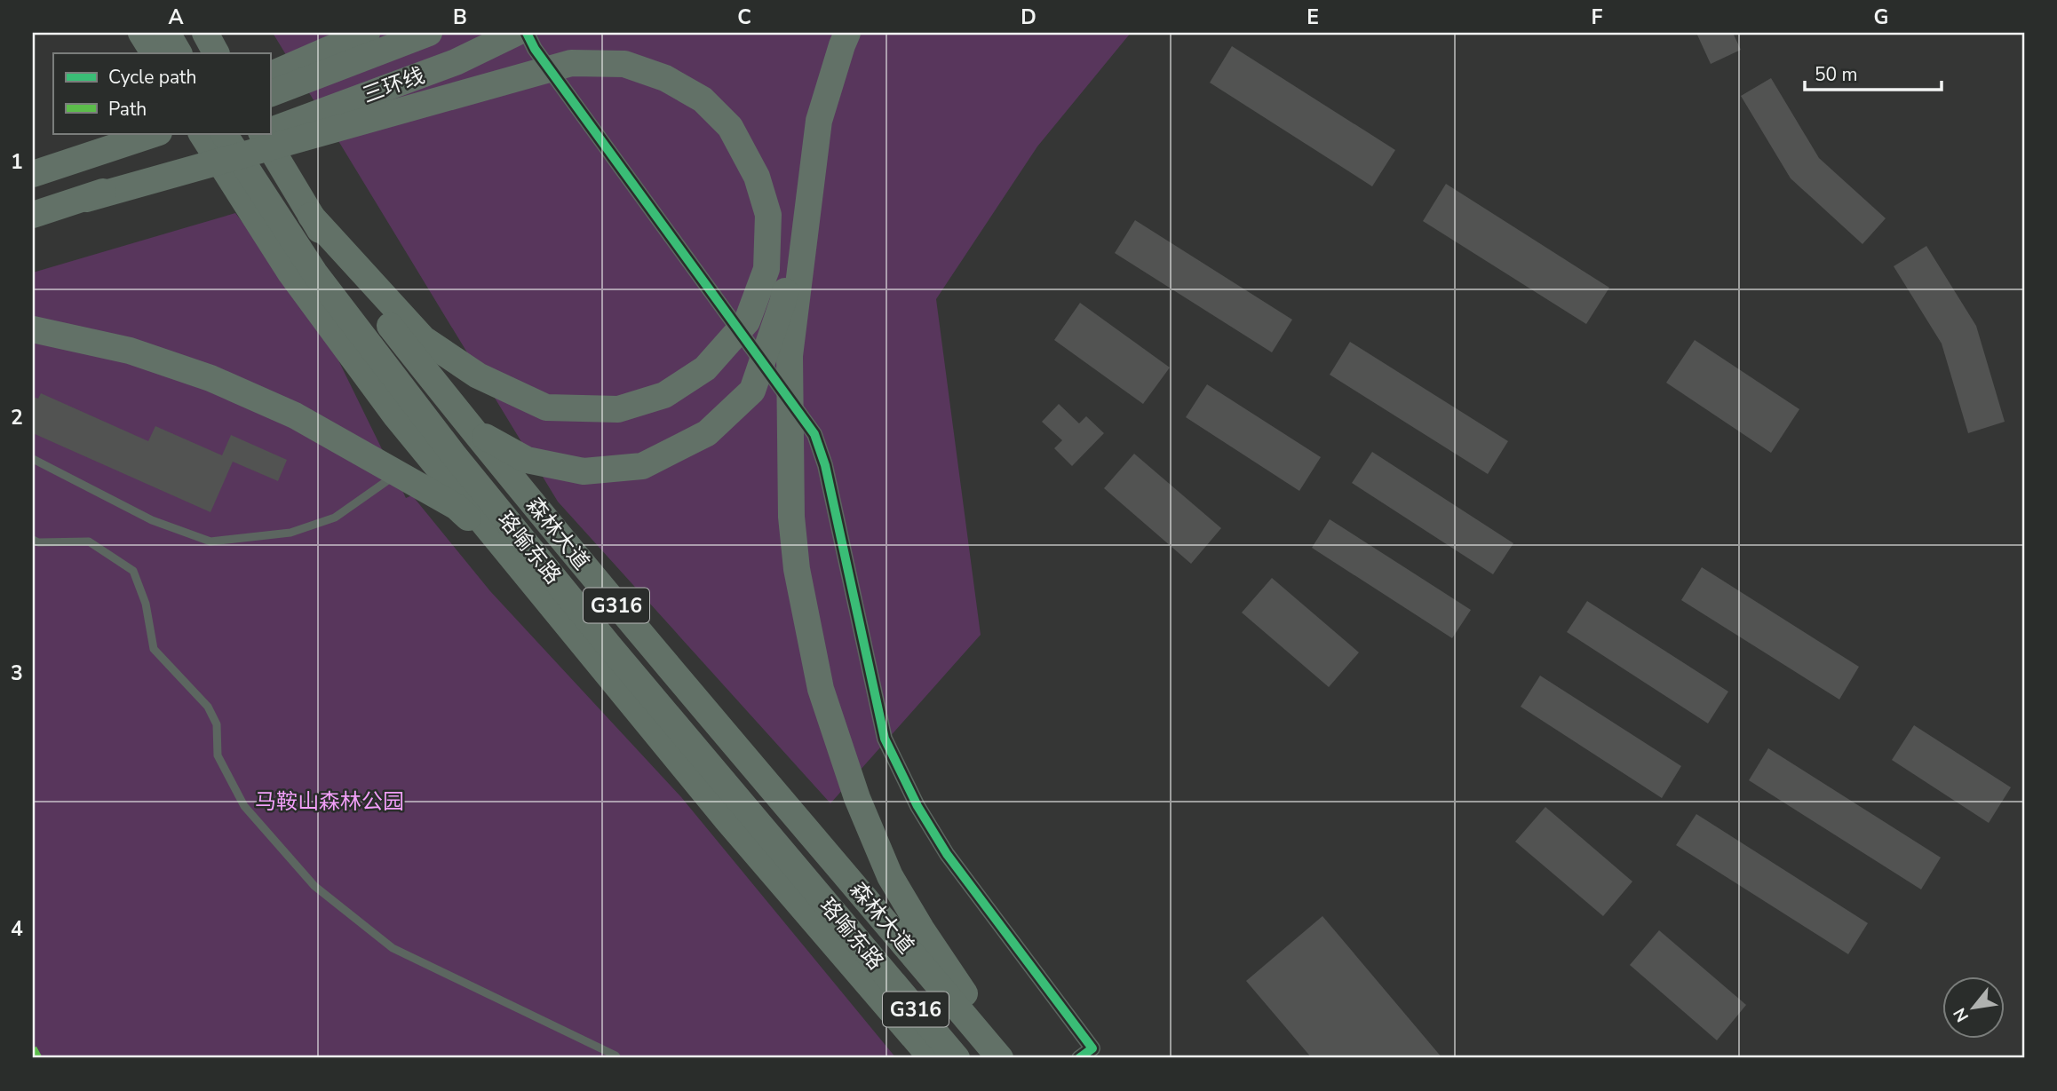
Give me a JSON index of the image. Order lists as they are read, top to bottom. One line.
{"streets":{"highway":["三环线","森林大道","珞喻东路","G316"]},"parks":["马鞍山森林公园"],"legend":["Cycle path","Path"],"scale_bar":"50 m","north":"bottom left","grid":{"columns":["A","B","C","D","E","F","G"],"rows":["1","2","3","4"]}}
